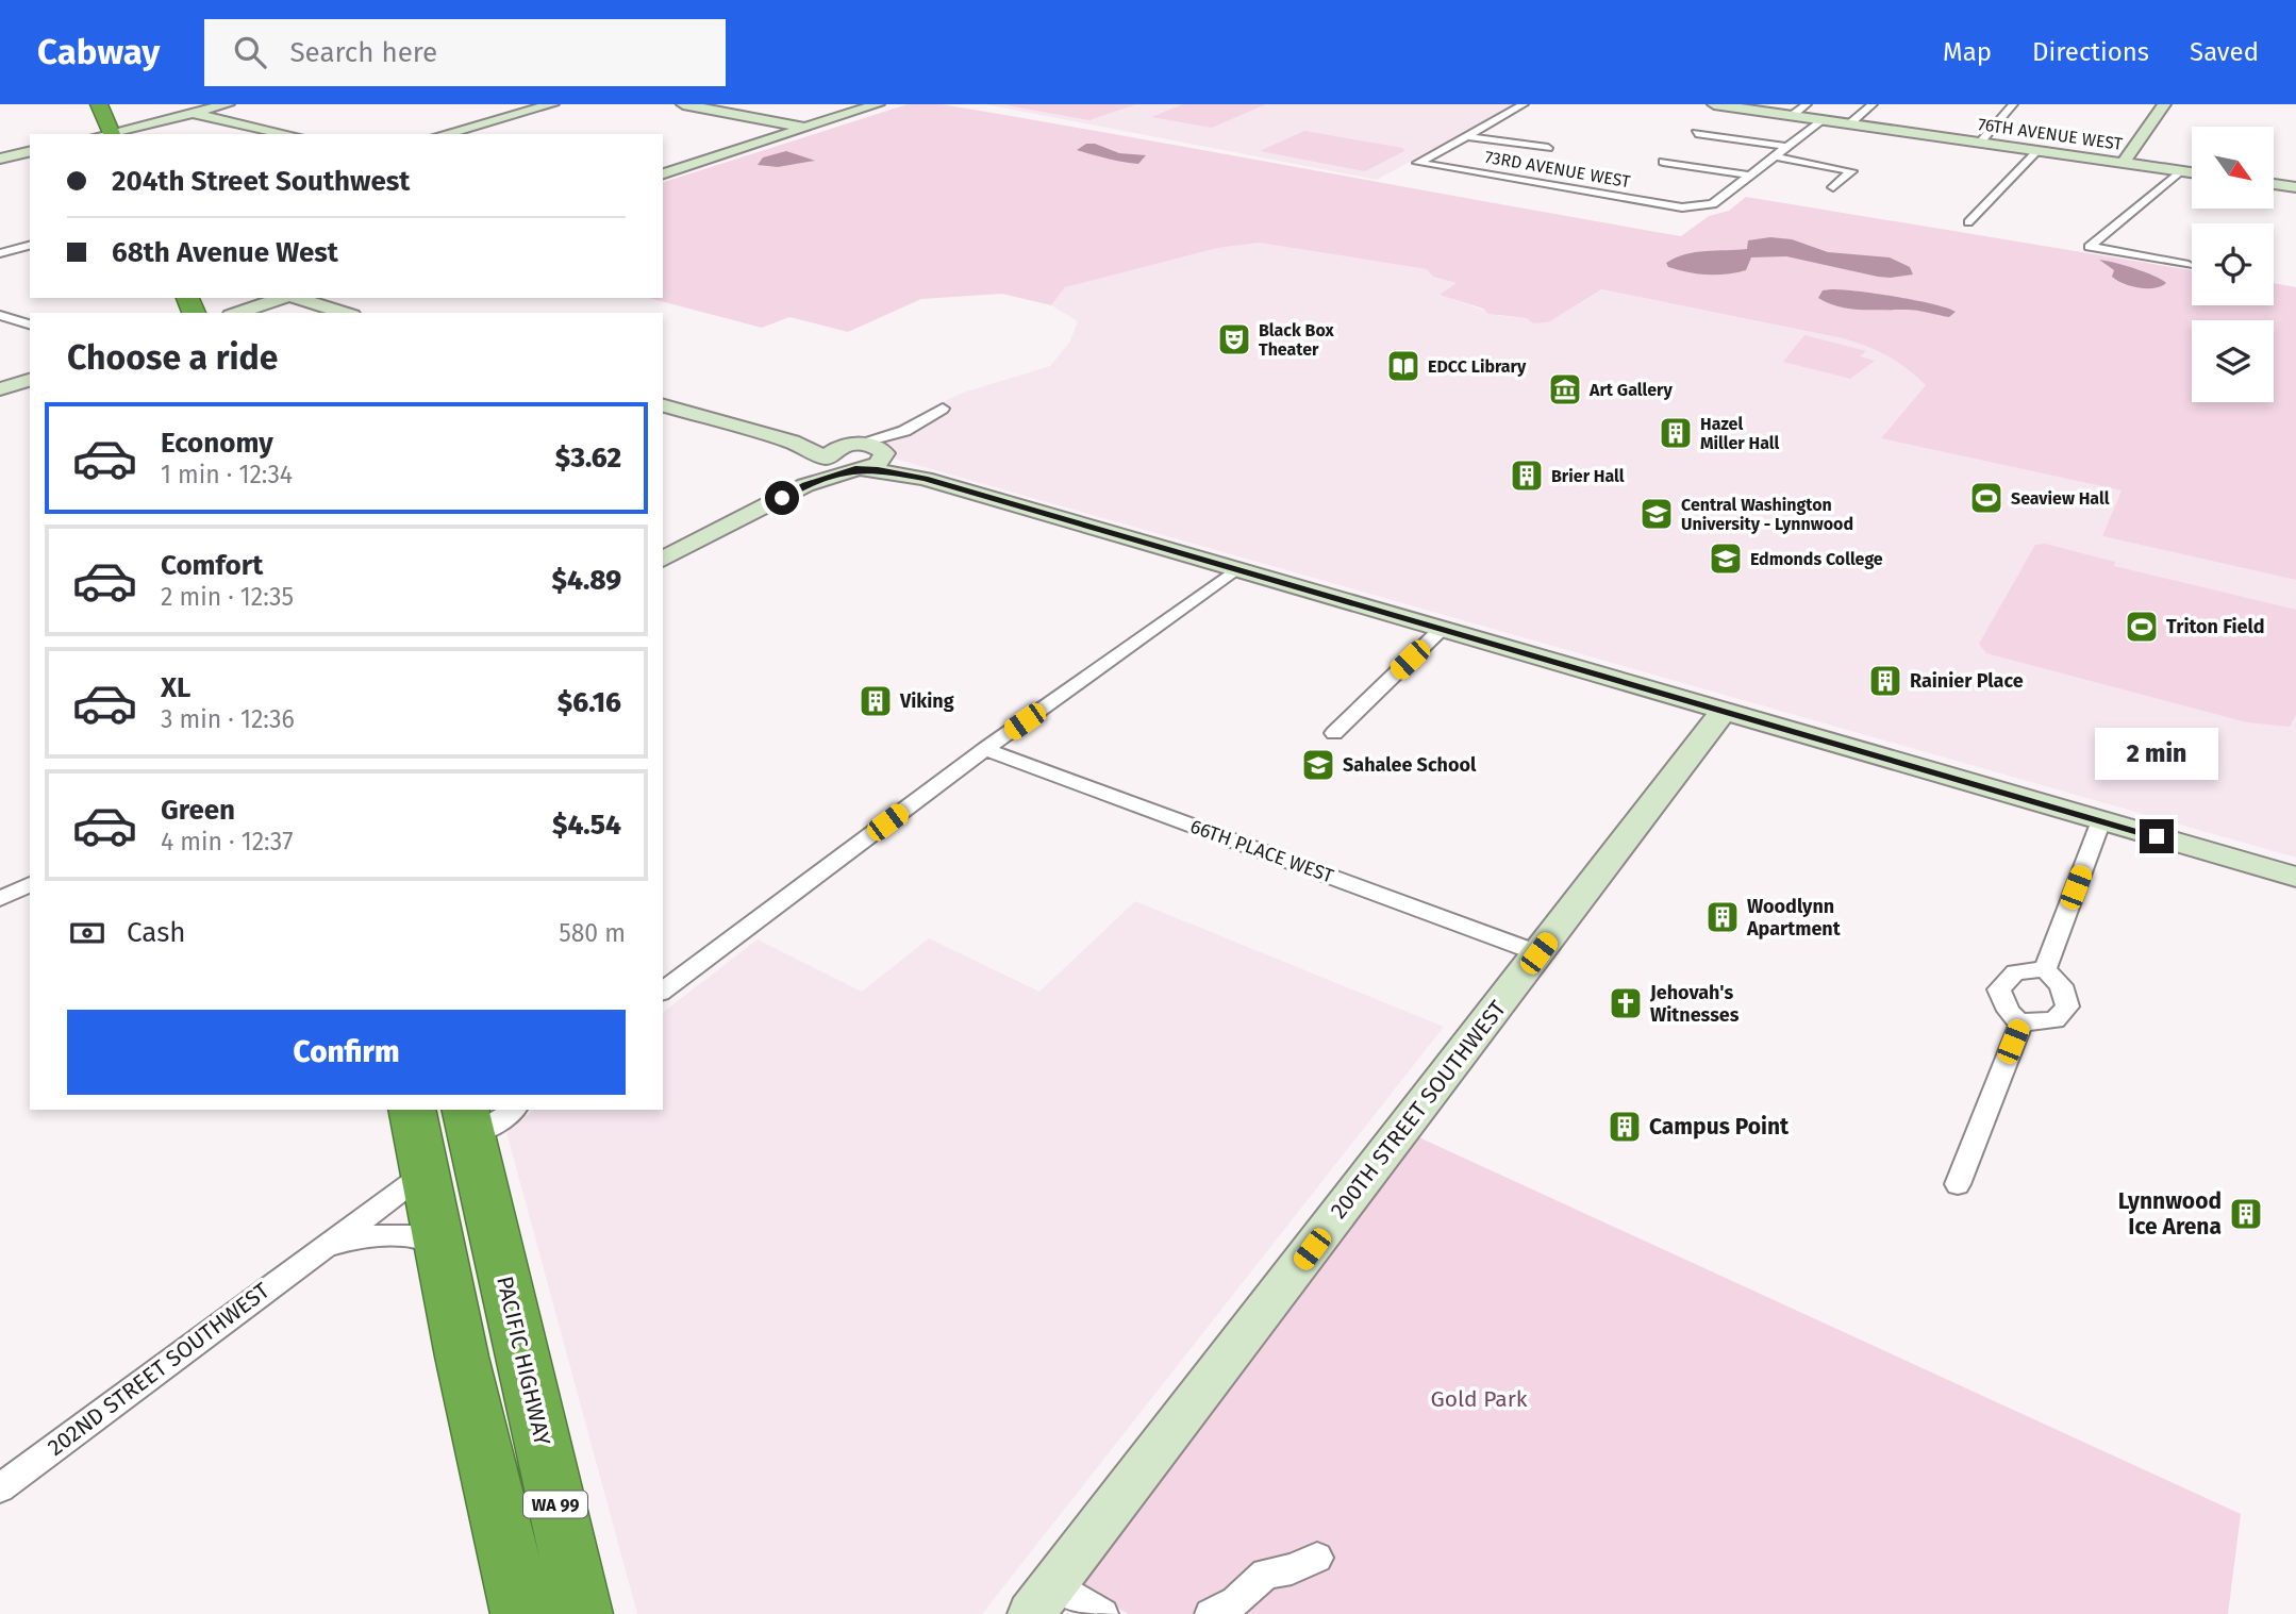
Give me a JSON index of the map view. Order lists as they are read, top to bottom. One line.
{"streets":{"highway":["PACIFIC HIGHWAY","WA 99"],"street":["76TH AVENUE WEST","73RD AVENUE WEST","66TH PLACE WEST","200TH STREET SOUTHWEST","202ND STREET SOUTHWEST"]},"crossings":[["66TH PLACE WEST","200TH STREET SOUTHWEST"],["202ND STREET SOUTHWEST","WA 99"]],"parks":["Gold Park"],"places":{"theatre":["Black Box Theater"],"library":["EDCC Library"],"museum":["Art Gallery"],"building":["Hazel Miller Hall","Brier Hall","Rainier Place","Viking","Woodlynn Apartment","Campus Point","Lynnwood Ice Arena"],"sports":["Seaview Hall","Triton Field"],"school or university":["Central Washington University - Lynnwood","Edmonds College","Sahalee School"],"church":["Jehovah's Witnesses"]},"north":"bottom right","page":{"header":"Cabway","search":"Search here","nav":["Map","Directions","Saved"],"banner":["204th Street Southwest","68th Avenue West"],"heading":"Choose a ride","list":[{"name":"Economy","note":"1 min · 12:34","value":"$3.62"},{"name":"Comfort","note":"2 min · 12:35","value":"$4.89"},{"name":"XL","note":"3 min · 12:36","value":"$6.16"},{"name":"Green","note":"4 min · 12:37","value":"$4.54"}],"bubble":"2 min","pay":["Cash","580 m"],"buttons":"Confirm"}}
